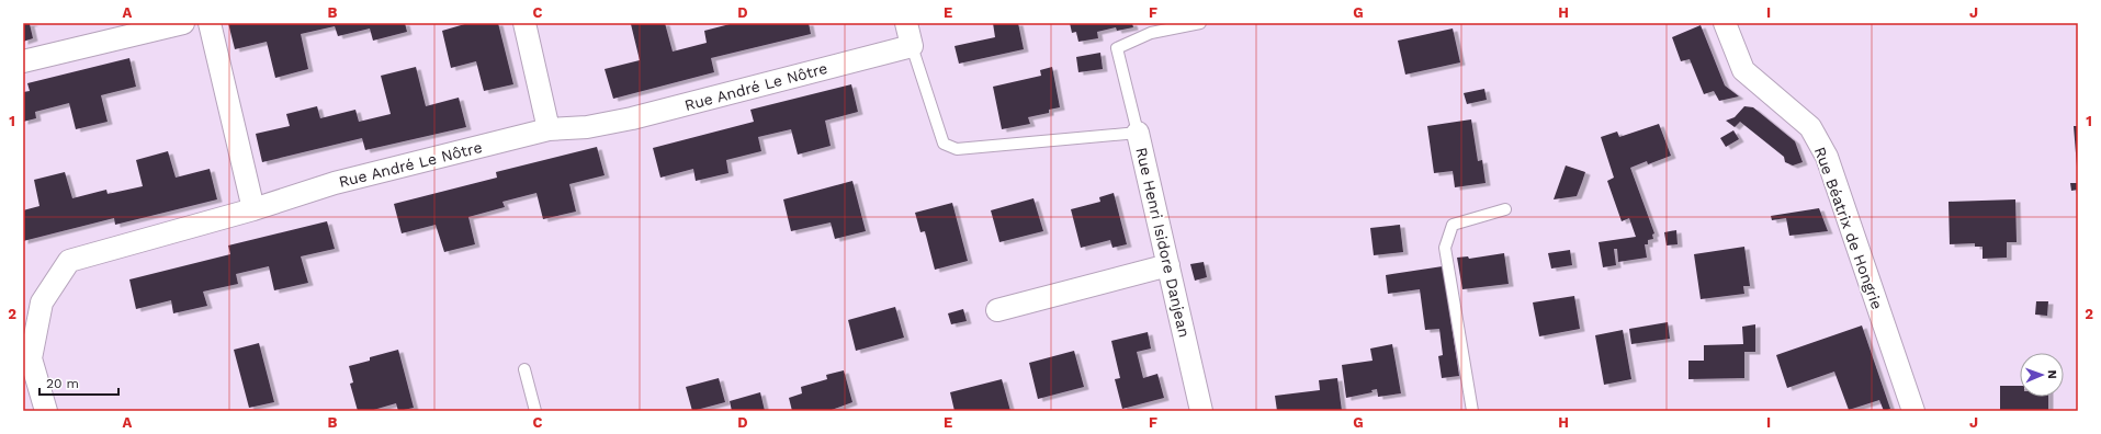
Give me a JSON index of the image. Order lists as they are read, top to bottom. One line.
{"streets":{"street":["Rue André Le Nôtre","Rue Béatrix de Hongrie","Rue Henri Isidore Danjean"]},"crossings":[["Rue André Le Nôtre","Rue Henri Isidore Danjean"]],"scale_bar":"20 m","north":"right","grid":{"columns":["A","B","C","D","E","F","G","H","I","J"],"rows":["1","2"]}}
